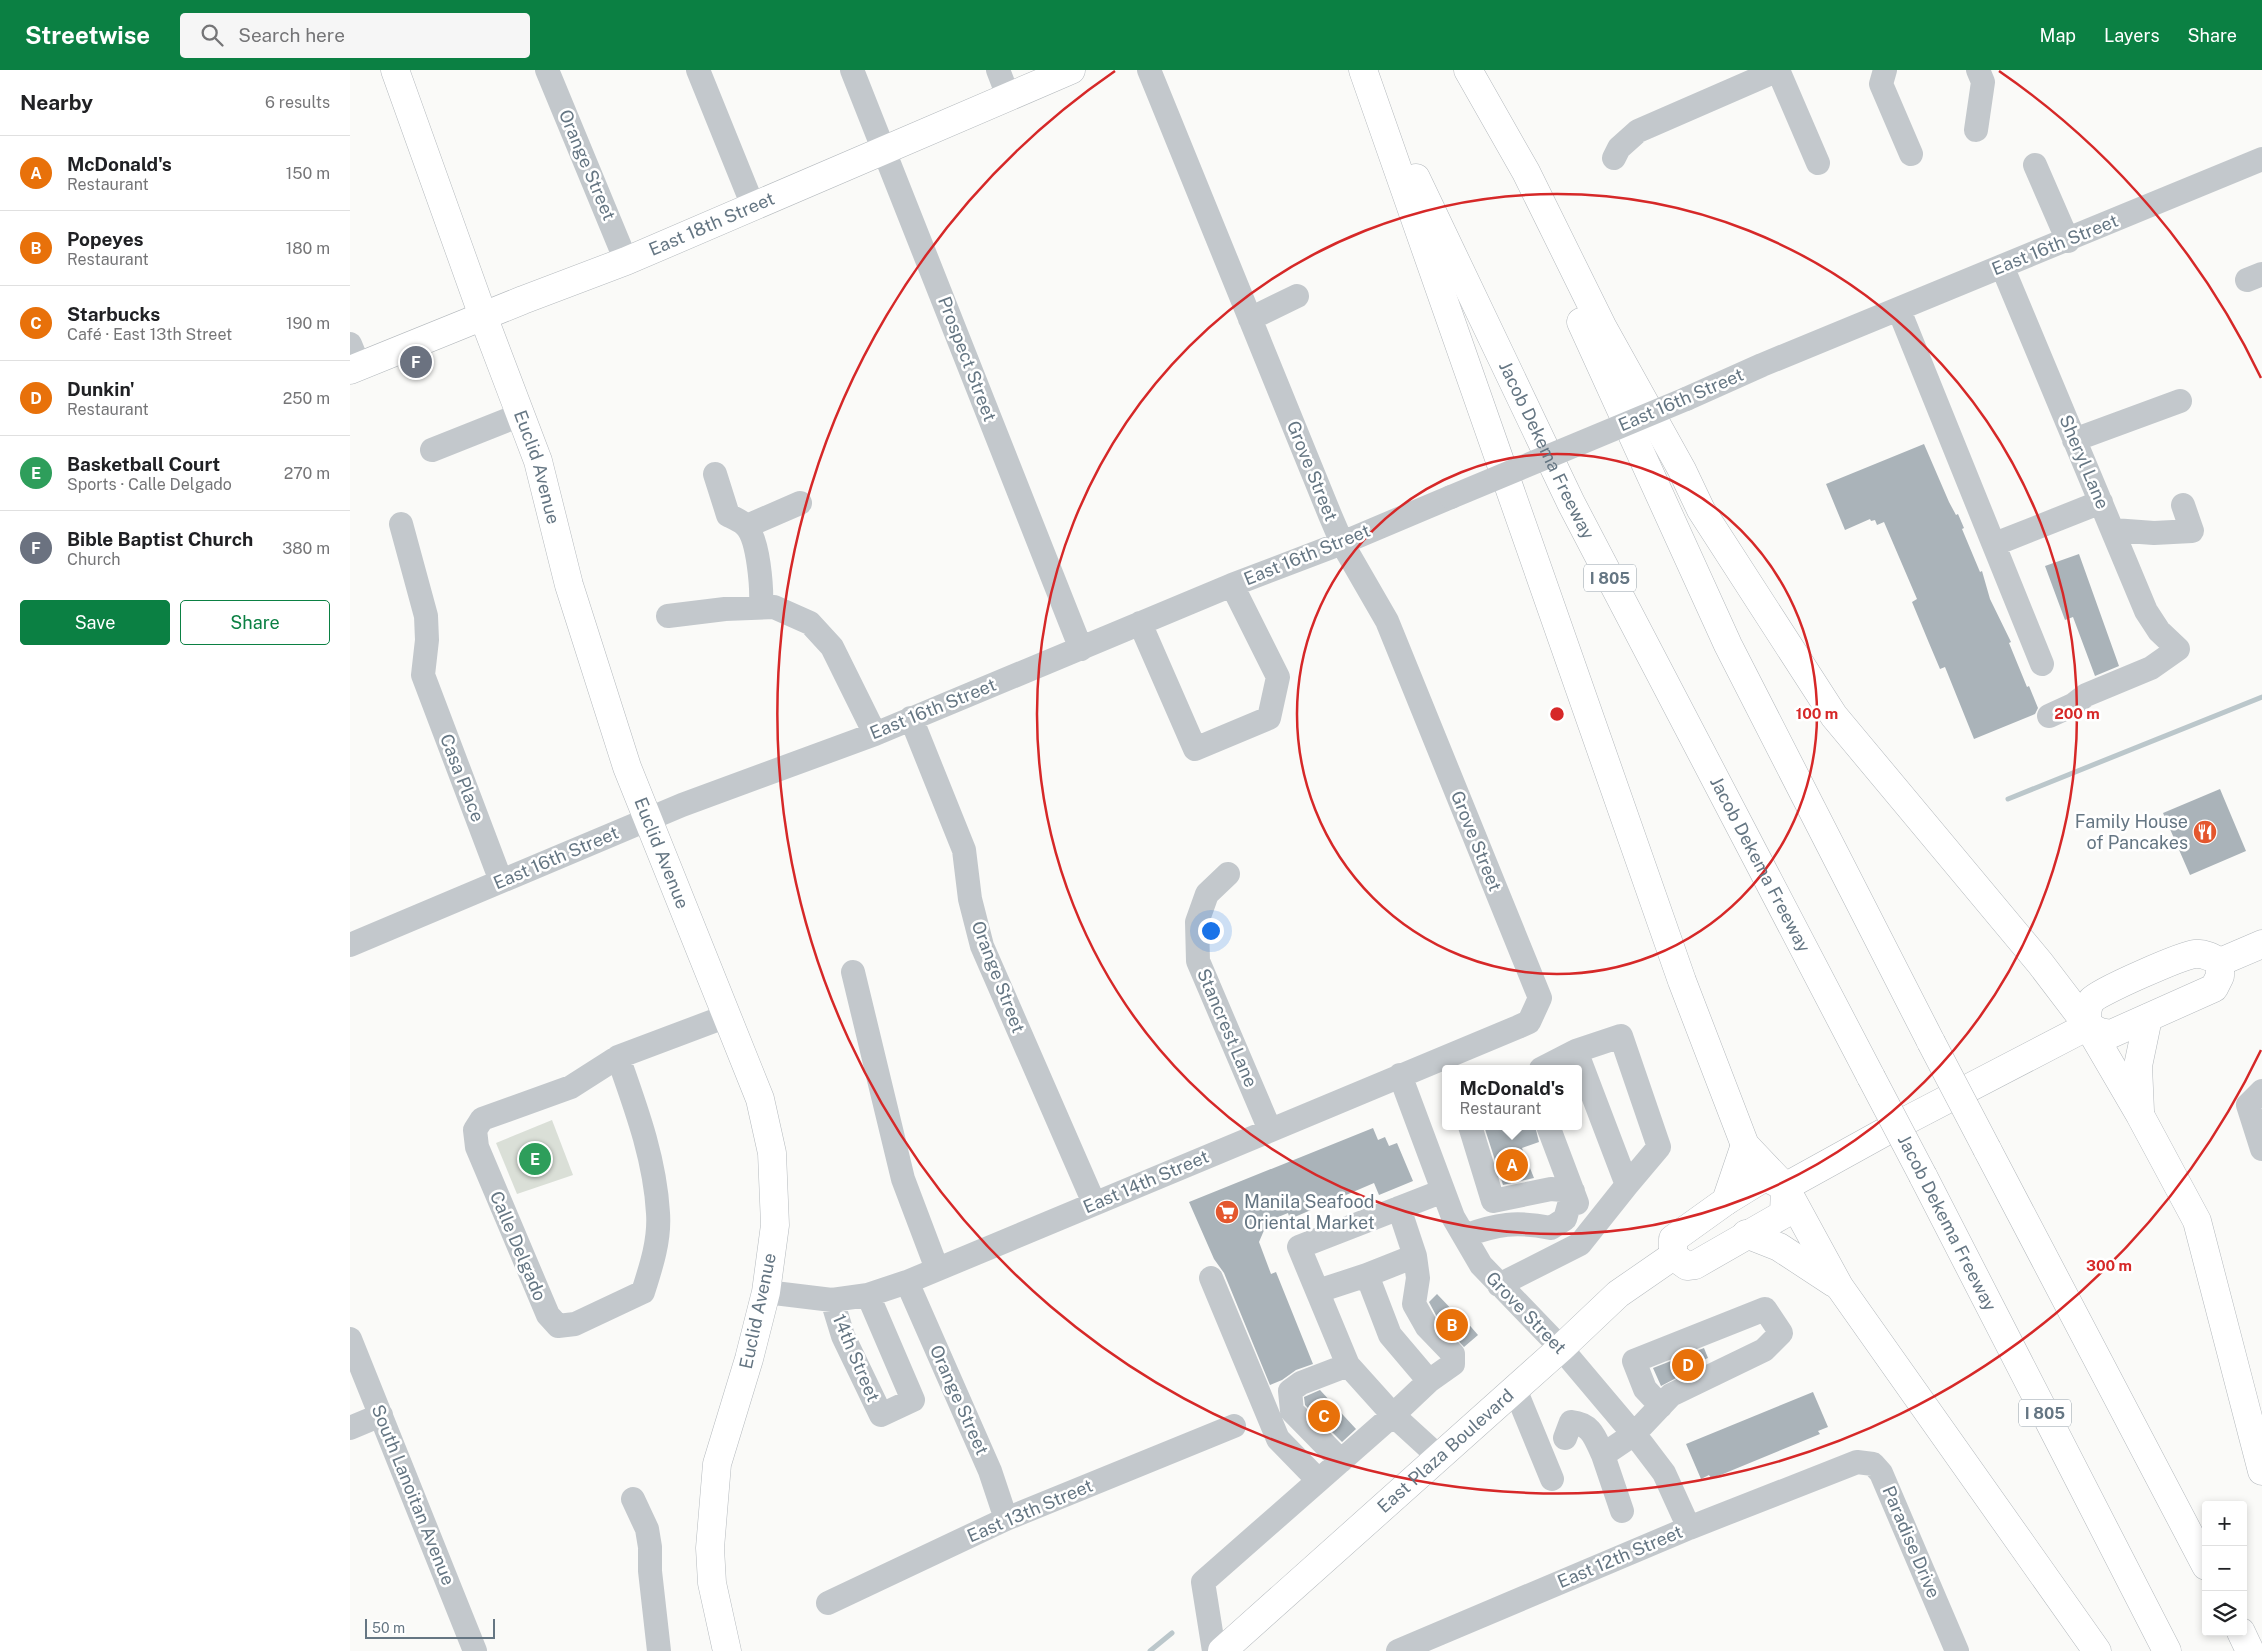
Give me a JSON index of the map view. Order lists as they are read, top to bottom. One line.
{"streets":{"main road":["East 18th Street","Jacob Dekema Freeway","Euclid Avenue","I 805","East Plaza Boulevard"],"street":["Orange Street","East 16th Street","Prospect Street","Sheryl Lane","Grove Street","Casa Place","Stancrest Lane","East 14th Street","Calle Delgado","14th Street","South Lanoitan Avenue","East 13th Street","Paradise Drive","East 12th Street"]},"crossings":[["Orange Street","East 18th Street"],["Orange Street","East 16th Street"],["Orange Street","East 14th Street"],["Orange Street","East 13th Street"],["East 18th Street","Prospect Street"],["East 18th Street","Euclid Avenue"],["East 16th Street","Prospect Street"],["East 16th Street","Sheryl Lane"],["East 16th Street","Euclid Avenue"],["East 16th Street","Grove Street"],["East 16th Street","Casa Place"],["Euclid Avenue","East 14th Street"],["Grove Street","East 14th Street"],["Grove Street","East Plaza Boulevard"],["Grove Street","East 12th Street"],["Stancrest Lane","East 14th Street"],["East 14th Street","14th Street"],["Paradise Drive","East 12th Street"]],"places":{"restaurant":["Family House of Pancakes"],"supermarket":["Manila Seafood Oriental Market"]},"scale_bar":"50 m","page":{"header":"Streetwise","search":"Search here","nav":["Map","Layers","Share"],"heading":["Nearby","6 results"],"list":[{"mark":"A","name":"McDonald's","note":"Restaurant","value":"150 m"},{"mark":"B","name":"Popeyes","note":"Restaurant","value":"180 m"},{"mark":"C","name":"Starbucks","note":"Café · East 13th Street","value":"190 m"},{"mark":"D","name":"Dunkin'","note":"Restaurant","value":"250 m"},{"mark":"E","name":"Basketball Court","note":"Sports · Calle Delgado","value":"270 m"},{"mark":"F","name":"Bible Baptist Church","note":"Church","value":"380 m"}],"pins":["F","E","A","B","D","C"],"buttons":["Save","Share"],"popup":["McDonald's","Restaurant"],"map_buttons":["+","−"],"scale":"50 m"},"rings":["100 m","200 m","300 m"]}
